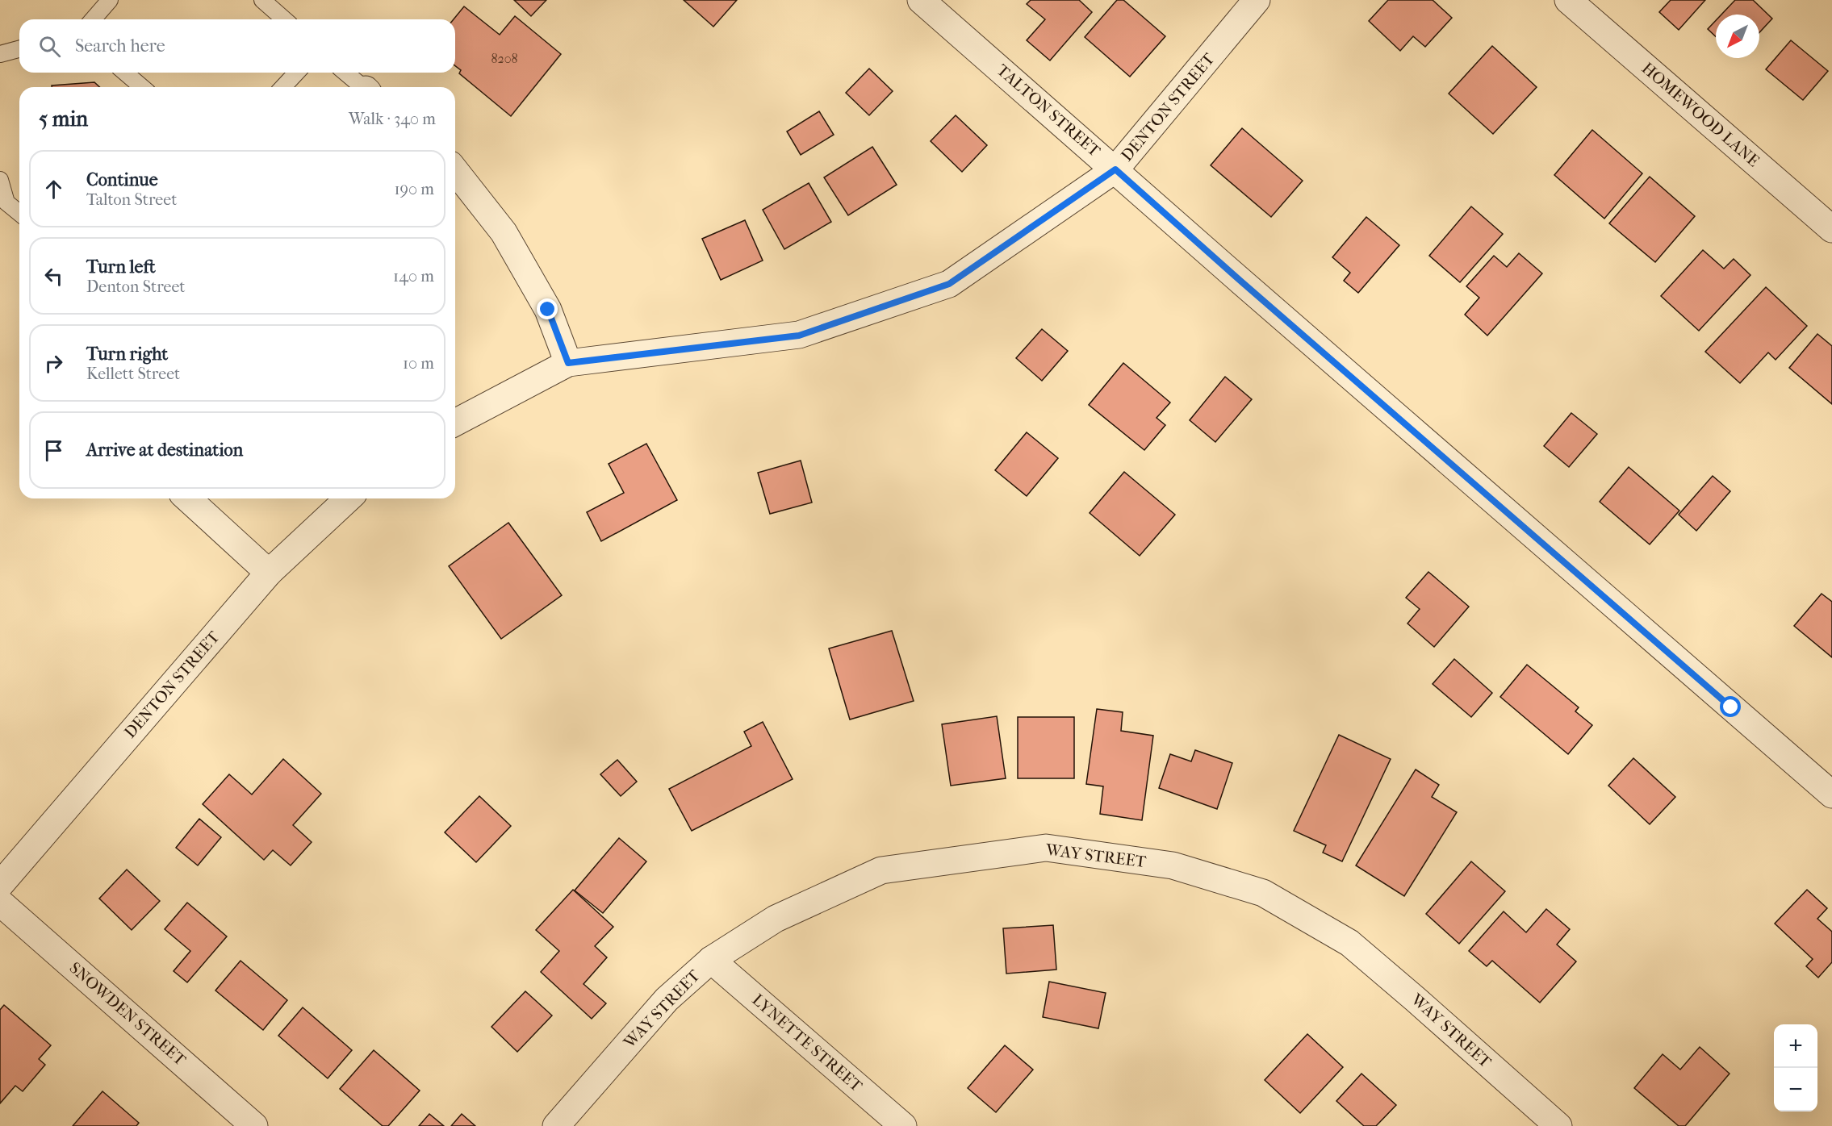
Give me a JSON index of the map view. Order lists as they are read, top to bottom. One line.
{"streets":{"street":["DENTON STREET","TALTON STREET","HOMEWOOD LANE","WAY STREET","SNOWDEN STREET","LYNETTE STREET"]},"crossings":[["DENTON STREET","TALTON STREET"],["WAY STREET","LYNETTE STREET"]],"house_numbers":["8208"],"north":"bottom left","page":{"search":"Search here","heading":["5 min","Walk · 340 m"],"list":[["Continue","Talton Street","190 m"],["Turn left","Denton Street","140 m"],["Turn right","Kellett Street","10 m"],"Arrive at destination"],"map_buttons":["+","−"]}}
